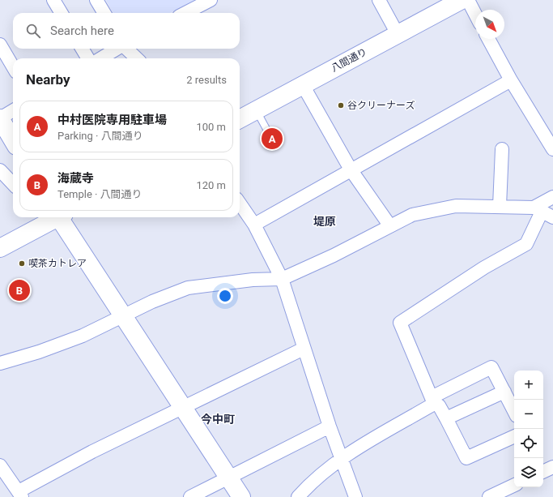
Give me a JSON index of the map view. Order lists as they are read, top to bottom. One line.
{"streets":{"street":["八間通り"]},"districts":["堤原","今中町"],"places":["谷クリーナーズ","喫茶カトレア"],"north":"bottom right","page":{"search":"Search here","heading":["Nearby","2 results"],"list":[{"mark":"A","name":"中村医院専用駐車場","note":"Parking · 八間通り","value":"100 m"},{"mark":"B","name":"海蔵寺","note":"Temple · 八間通り","value":"120 m"}],"pins":["A","B"],"map_buttons":["+","−"]}}
